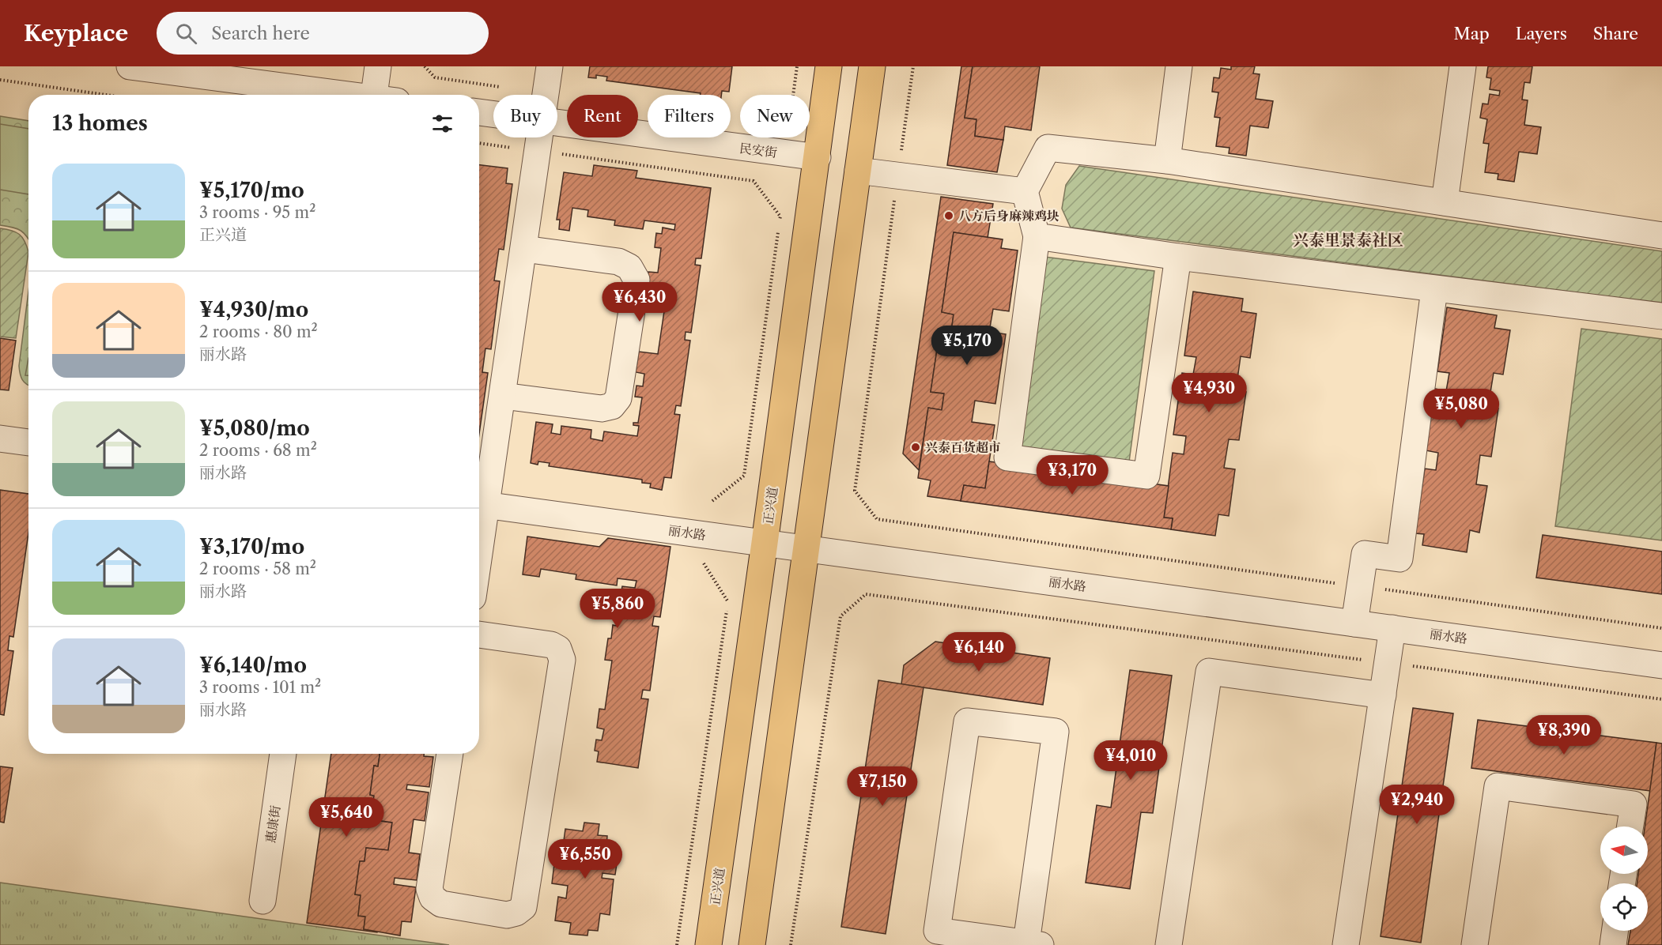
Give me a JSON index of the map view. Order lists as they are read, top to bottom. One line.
{"streets":{"main road":["正兴道"],"street":["民安街","丽水路","惠康街"]},"crossings":[["民安街","正兴道"],["正兴道","丽水路"]],"districts":["兴泰里景泰社区"],"places":["八方后身麻辣鸡块","兴泰百货超市"],"north":"left","page":{"header":"Keyplace","search":"Search here","nav":["Map","Layers","Share"],"chip":["Buy","Rent","Filters","New"],"heading":"13 homes","list":[{"name":"¥5,170/mo","note":"3 rooms · 95 m² · 正兴道"},{"name":"¥4,930/mo","note":"2 rooms · 80 m² · 丽水路"},{"name":"¥5,080/mo","note":"2 rooms · 68 m² · 丽水路"},{"name":"¥3,170/mo","note":"2 rooms · 58 m² · 丽水路"},{"name":"¥6,140/mo","note":"3 rooms · 101 m² · 丽水路"}],"price":["¥6,430","¥5,170","¥4,930","¥5,080","¥3,170","¥5,860","¥6,140","¥8,390","¥4,010","¥7,150","¥2,940","¥5,640","¥6,550"]}}
